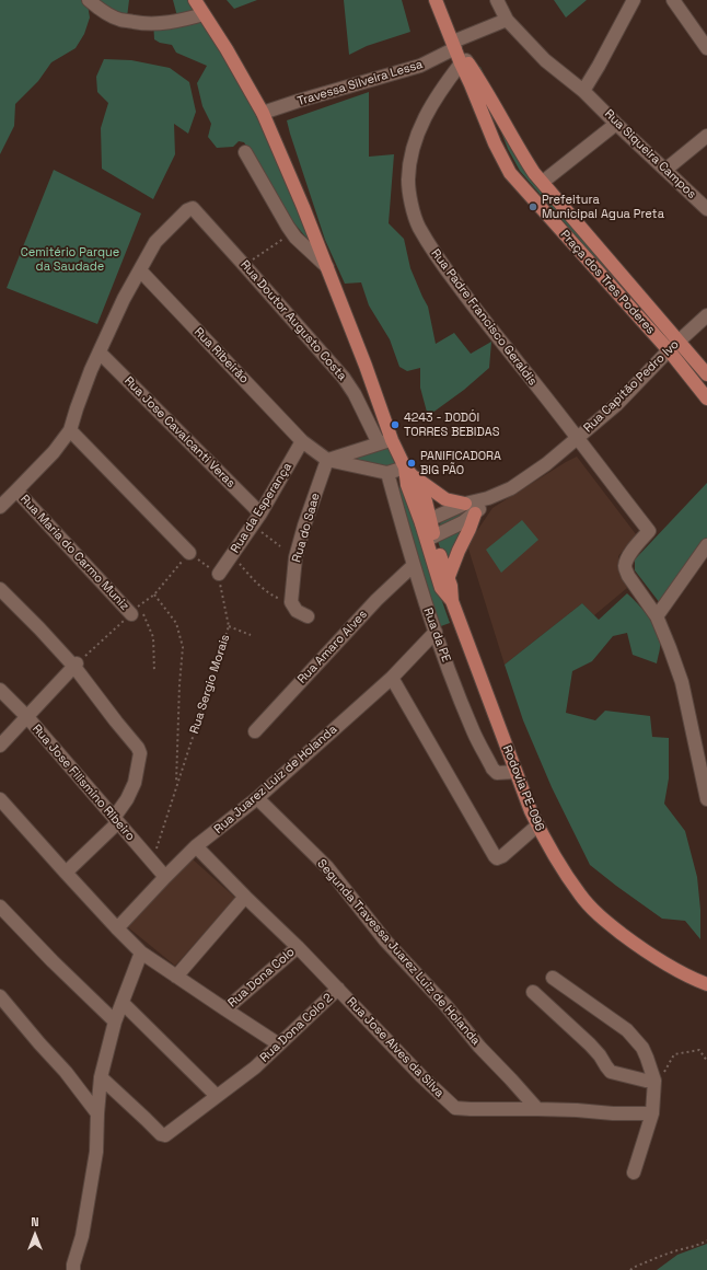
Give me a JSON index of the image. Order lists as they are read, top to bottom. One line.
{"streets":{"main road":["Praça dos Tres Poderes","Rodovia PE-096"],"street":["Travessa Silveira Lessa","Rua Siqueira Campos","Rua Padre Francisco Geraldis","Rua Doutor Augusto Costa","Rua Ribeirão","Rua Capitão Pedro Ivo","Rua Jose Cavalcanti Veras","Rua da Esperança","Rua do Saae","Rua Maria do Carmo Muniz","Rua da PE","Rua Amaro Alves","Rua Juarez Luiz de Holanda","Rua Jose Filismino Ribeiro","Segunda Travessa Juarez Luiz de Holanda","Rua Dona Colo","Rua Dona Colo 2","Rua Jose Alves da Silva"],"path":["Rua Sergio Morais"]},"crossings":[["Travessa Silveira Lessa","Praça dos Tres Poderes"],["Travessa Silveira Lessa","Rua Padre Francisco Geraldis"],["Praça dos Tres Poderes","Rua Padre Francisco Geraldis"],["Praça dos Tres Poderes","Rua Capitão Pedro Ivo"],["Rua Padre Francisco Geraldis","Rua Capitão Pedro Ivo"],["Rua Doutor Augusto Costa","Rua Ribeirão"],["Rua Ribeirão","Rua da Esperança"],["Rua Ribeirão","Rua do Saae"],["Rua Jose Cavalcanti Veras","Rua da Esperança"],["Rua da Esperança","Rua Sergio Morais"],["Rua da PE","Rua Amaro Alves"],["Rua da PE","Rua Juarez Luiz de Holanda"],["Rua da PE","Rodovia PE-096"],["Rua Sergio Morais","Rua Juarez Luiz de Holanda"],["Rua Sergio Morais","Rua Jose Filismino Ribeiro"],["Rua Juarez Luiz de Holanda","Rua Jose Filismino Ribeiro"],["Rua Juarez Luiz de Holanda","Segunda Travessa Juarez Luiz de Holanda"],["Rua Juarez Luiz de Holanda","Rua Jose Alves da Silva"],["Segunda Travessa Juarez Luiz de Holanda","Rua Jose Alves da Silva"],["Rua Dona Colo","Rua Jose Alves da Silva"],["Rua Dona Colo 2","Rua Jose Alves da Silva"]],"parks":["Cemitério Parque da Saudade"],"places":["Prefeitura Municipal Agua Preta","4243 - DODÓI TORRES BEBIDAS","PANIFICADORA BIG PÃO"],"north":"top"}
